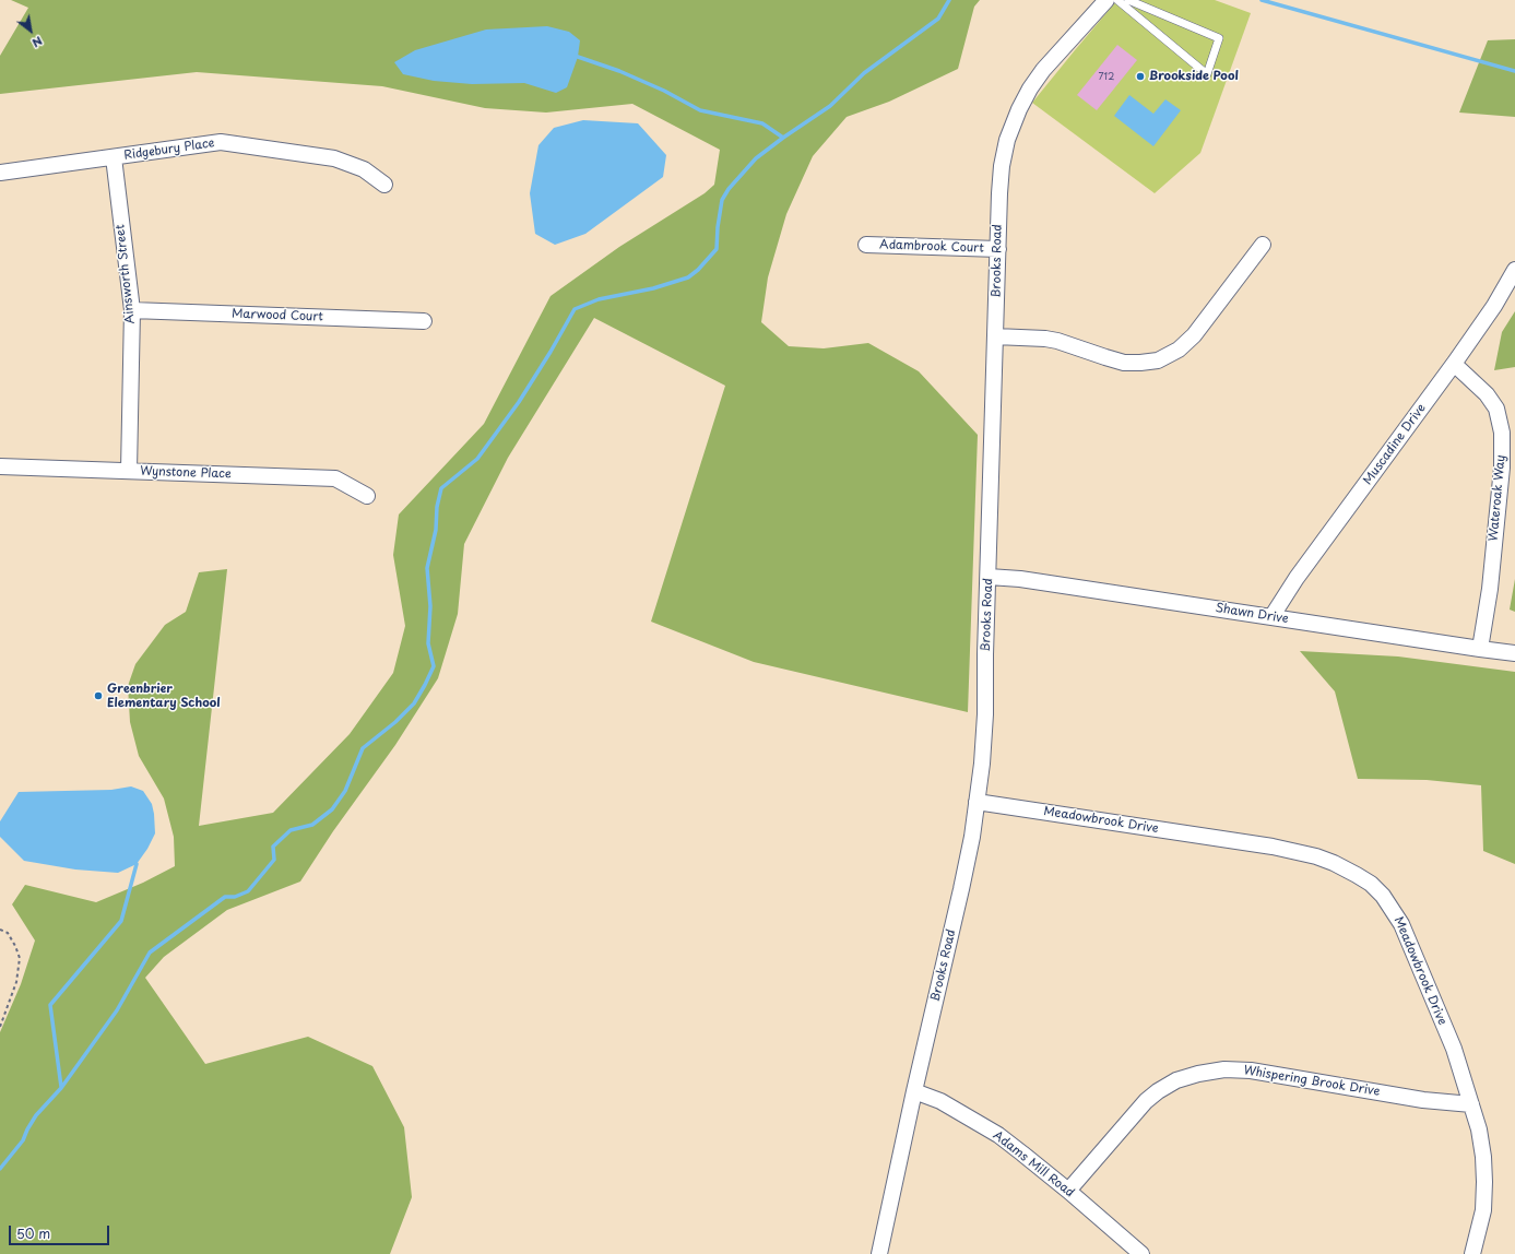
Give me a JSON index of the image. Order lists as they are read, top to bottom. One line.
{"streets":{"street":["Ridgebury Place","Adambrook Court","Brooks Road","Ainsworth Street","Marwood Court","Muscadine Drive","Wynstone Place","Wateroak Way","Shawn Drive","Meadowbrook Drive","Whispering Brook Drive","Adams Mill Road"]},"crossings":[["Ridgebury Place","Ainsworth Street"],["Adambrook Court","Brooks Road"],["Brooks Road","Shawn Drive"],["Brooks Road","Meadowbrook Drive"],["Brooks Road","Adams Mill Road"],["Ainsworth Street","Marwood Court"],["Ainsworth Street","Wynstone Place"],["Muscadine Drive","Wateroak Way"],["Muscadine Drive","Shawn Drive"],["Wateroak Way","Shawn Drive"],["Meadowbrook Drive","Whispering Brook Drive"],["Whispering Brook Drive","Adams Mill Road"]],"places":["Brookside Pool","Greenbrier Elementary School"],"house_numbers":["712"],"scale_bar":"50 m","north":"bottom right"}
